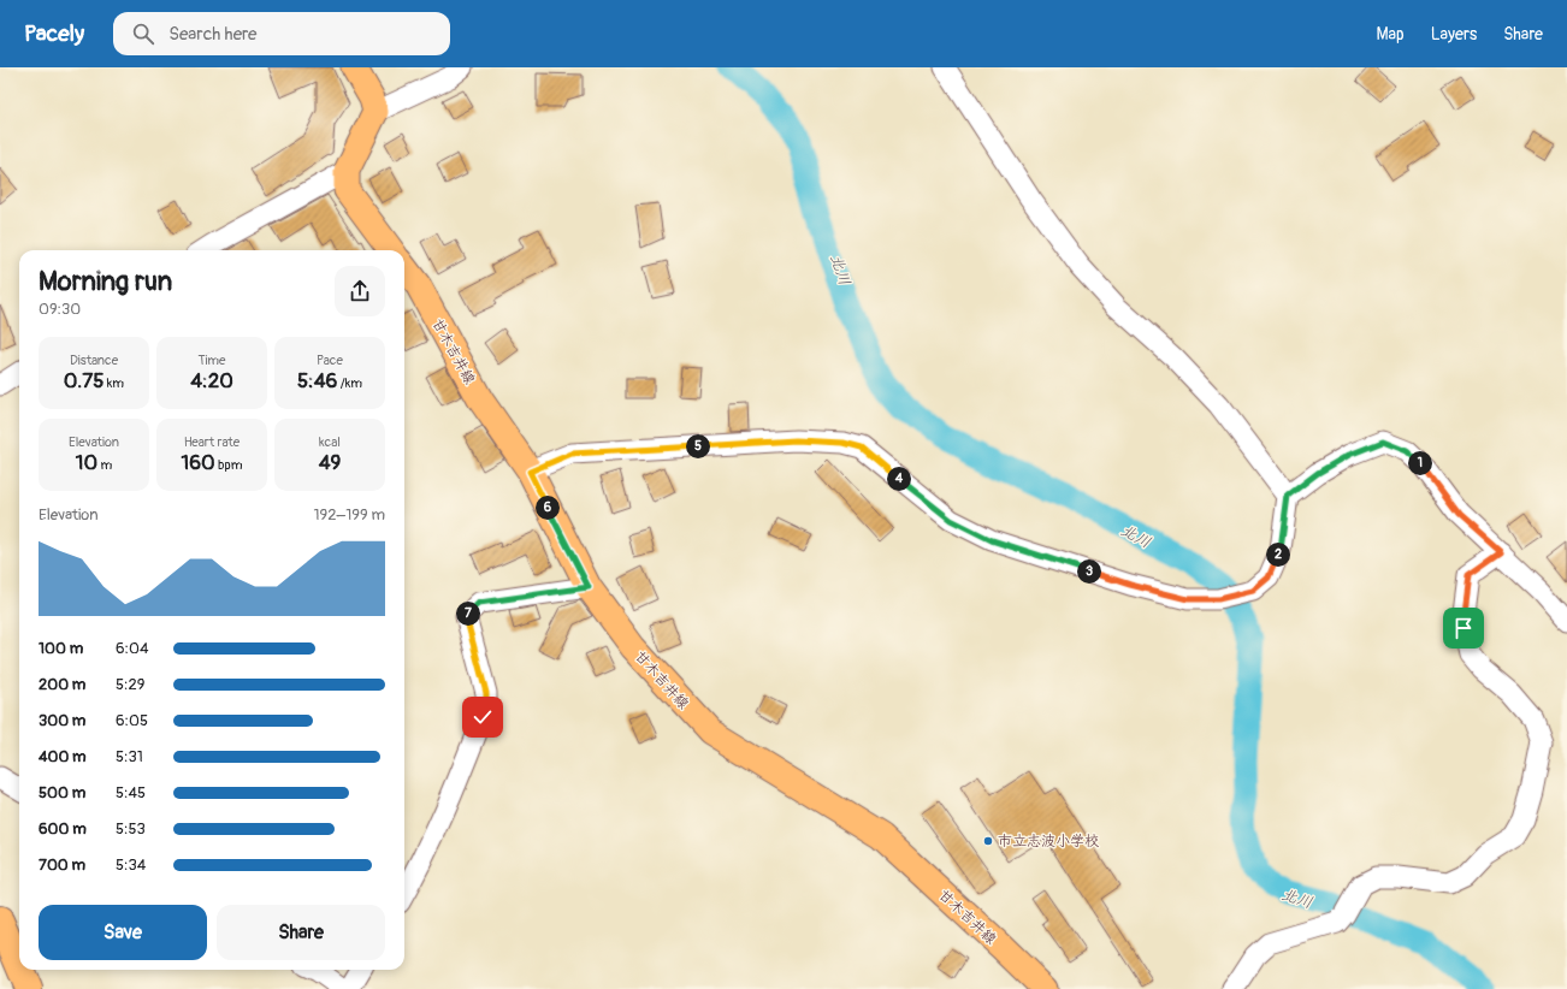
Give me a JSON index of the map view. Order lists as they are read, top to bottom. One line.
{"streets":{"main road":["甘木吉井線"]},"water":["北川"],"places":["市立志波小学校"],"page":{"header":"Pacely","search":"Search here","nav":["Map","Layers","Share"],"heading":["Morning run","09:30"],"stats":[["Distance","0.75 km"],["Time","4:20"],["Pace","5:46 /km"],["Elevation","10 m"],["Heart rate","160 bpm"],["kcal","49"]],"pins":["5","1","4","6","2","3","7"],"chart":["Elevation","192–199 m"],"list":[{"name":"100 m","note":"6:04"},{"name":"200 m","note":"5:29"},{"name":"300 m","note":"6:05"},{"name":"400 m","note":"5:31"},{"name":"500 m","note":"5:45"},{"name":"600 m","note":"5:53"},{"name":"700 m","note":"5:34"}],"buttons":["Save","Share"]}}
